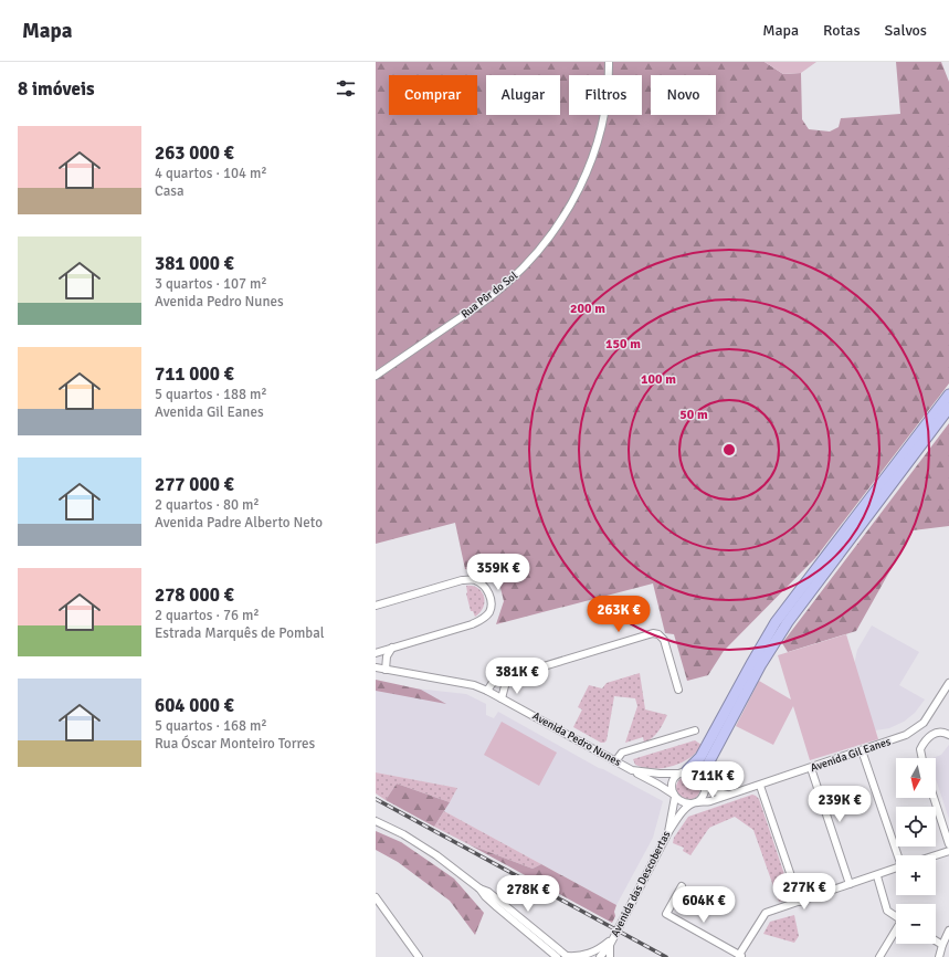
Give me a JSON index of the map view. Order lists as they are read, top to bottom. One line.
{"streets":{"street":["Rua Pôr do Sol","Avenida Pedro Nunes","Avenida Gil Eanes","Avenida das Descobertas"]},"crossings":[["Avenida Pedro Nunes","Avenida Gil Eanes"],["Avenida Pedro Nunes","Avenida das Descobertas"],["Avenida Gil Eanes","Avenida das Descobertas"]],"north":"bottom","page":{"header":"Mapa","nav":["Mapa","Rotas","Salvos"],"heading":"8 imóveis","chip":["Comprar","Alugar","Filtros","Novo"],"list":[{"name":"263 000 €","note":"4 quartos · 104 m² · Casa"},{"name":"381 000 €","note":"3 quartos · 107 m² · Avenida Pedro Nunes"},{"name":"711 000 €","note":"5 quartos · 188 m² · Avenida Gil Eanes"},{"name":"277 000 €","note":"2 quartos · 80 m² · Avenida Padre Alberto Neto"},{"name":"278 000 €","note":"2 quartos · 76 m² · Estrada Marquês de Pombal"},{"name":"604 000 €","note":"5 quartos · 168 m² · Rua Óscar Monteiro Torres"}],"price":["359K €","263K €","381K €","711K €","239K €","277K €","278K €","604K €"],"map_buttons":["+","−"]},"rings":["200 m","150 m","100 m","50 m"]}
